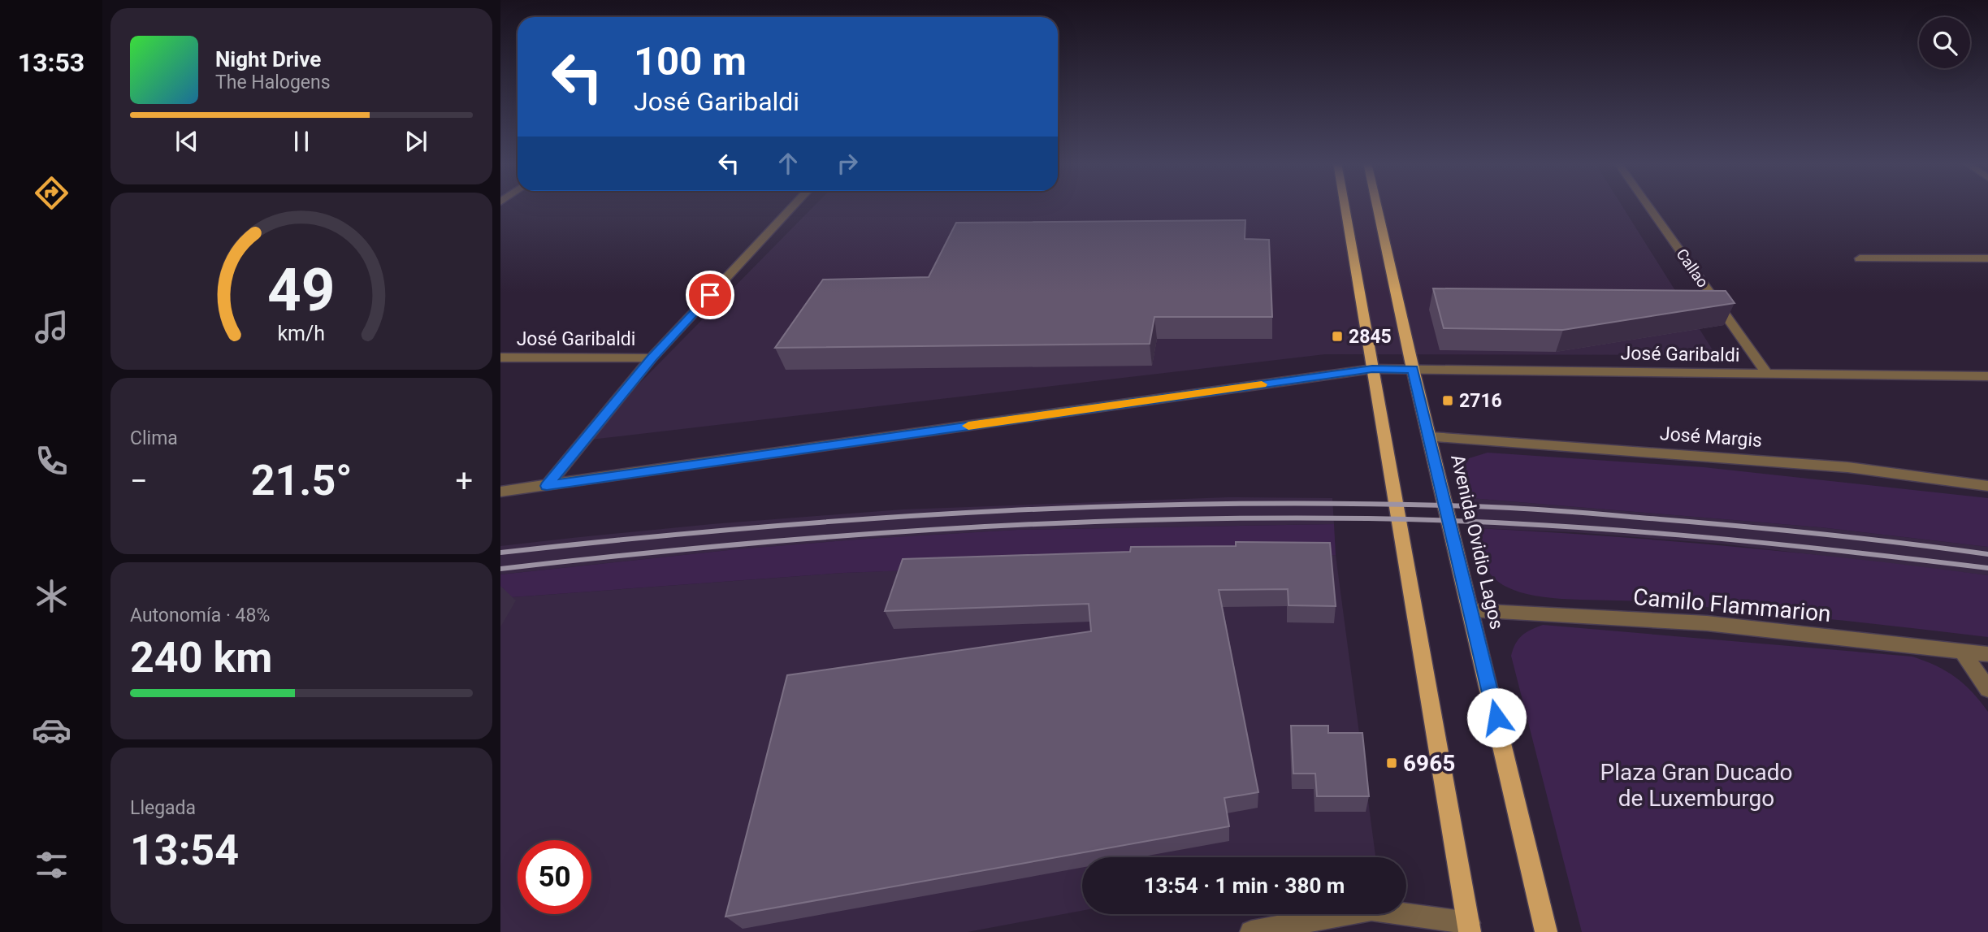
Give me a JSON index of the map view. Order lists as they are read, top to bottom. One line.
{"streets":{"main road":["Avenida Ovidio Lagos"],"street":["Callao","José Garibaldi","José Margis","Camilo Flammarion"]},"crossings":[["Callao","José Garibaldi"],["José Garibaldi","Avenida Ovidio Lagos"],["José Margis","Avenida Ovidio Lagos"],["Avenida Ovidio Lagos","Camilo Flammarion"]],"parks":["Plaza Gran Ducado de Luxemburgo"],"places":{"transit":["2845","2716","6965"]},"page":{"tabs":"13:53","turn":["100 m","José Garibaldi"],"song":["Night Drive","The Halogens"],"tile":["Clima",["Autonomía · 48%","240 km"],["Llegada","13:54"]],"heat":["−","21.5°","+"],"limit":"50","trip":"13:54 · 1 min · 380 m","gauge":["49","km/h"]}}
